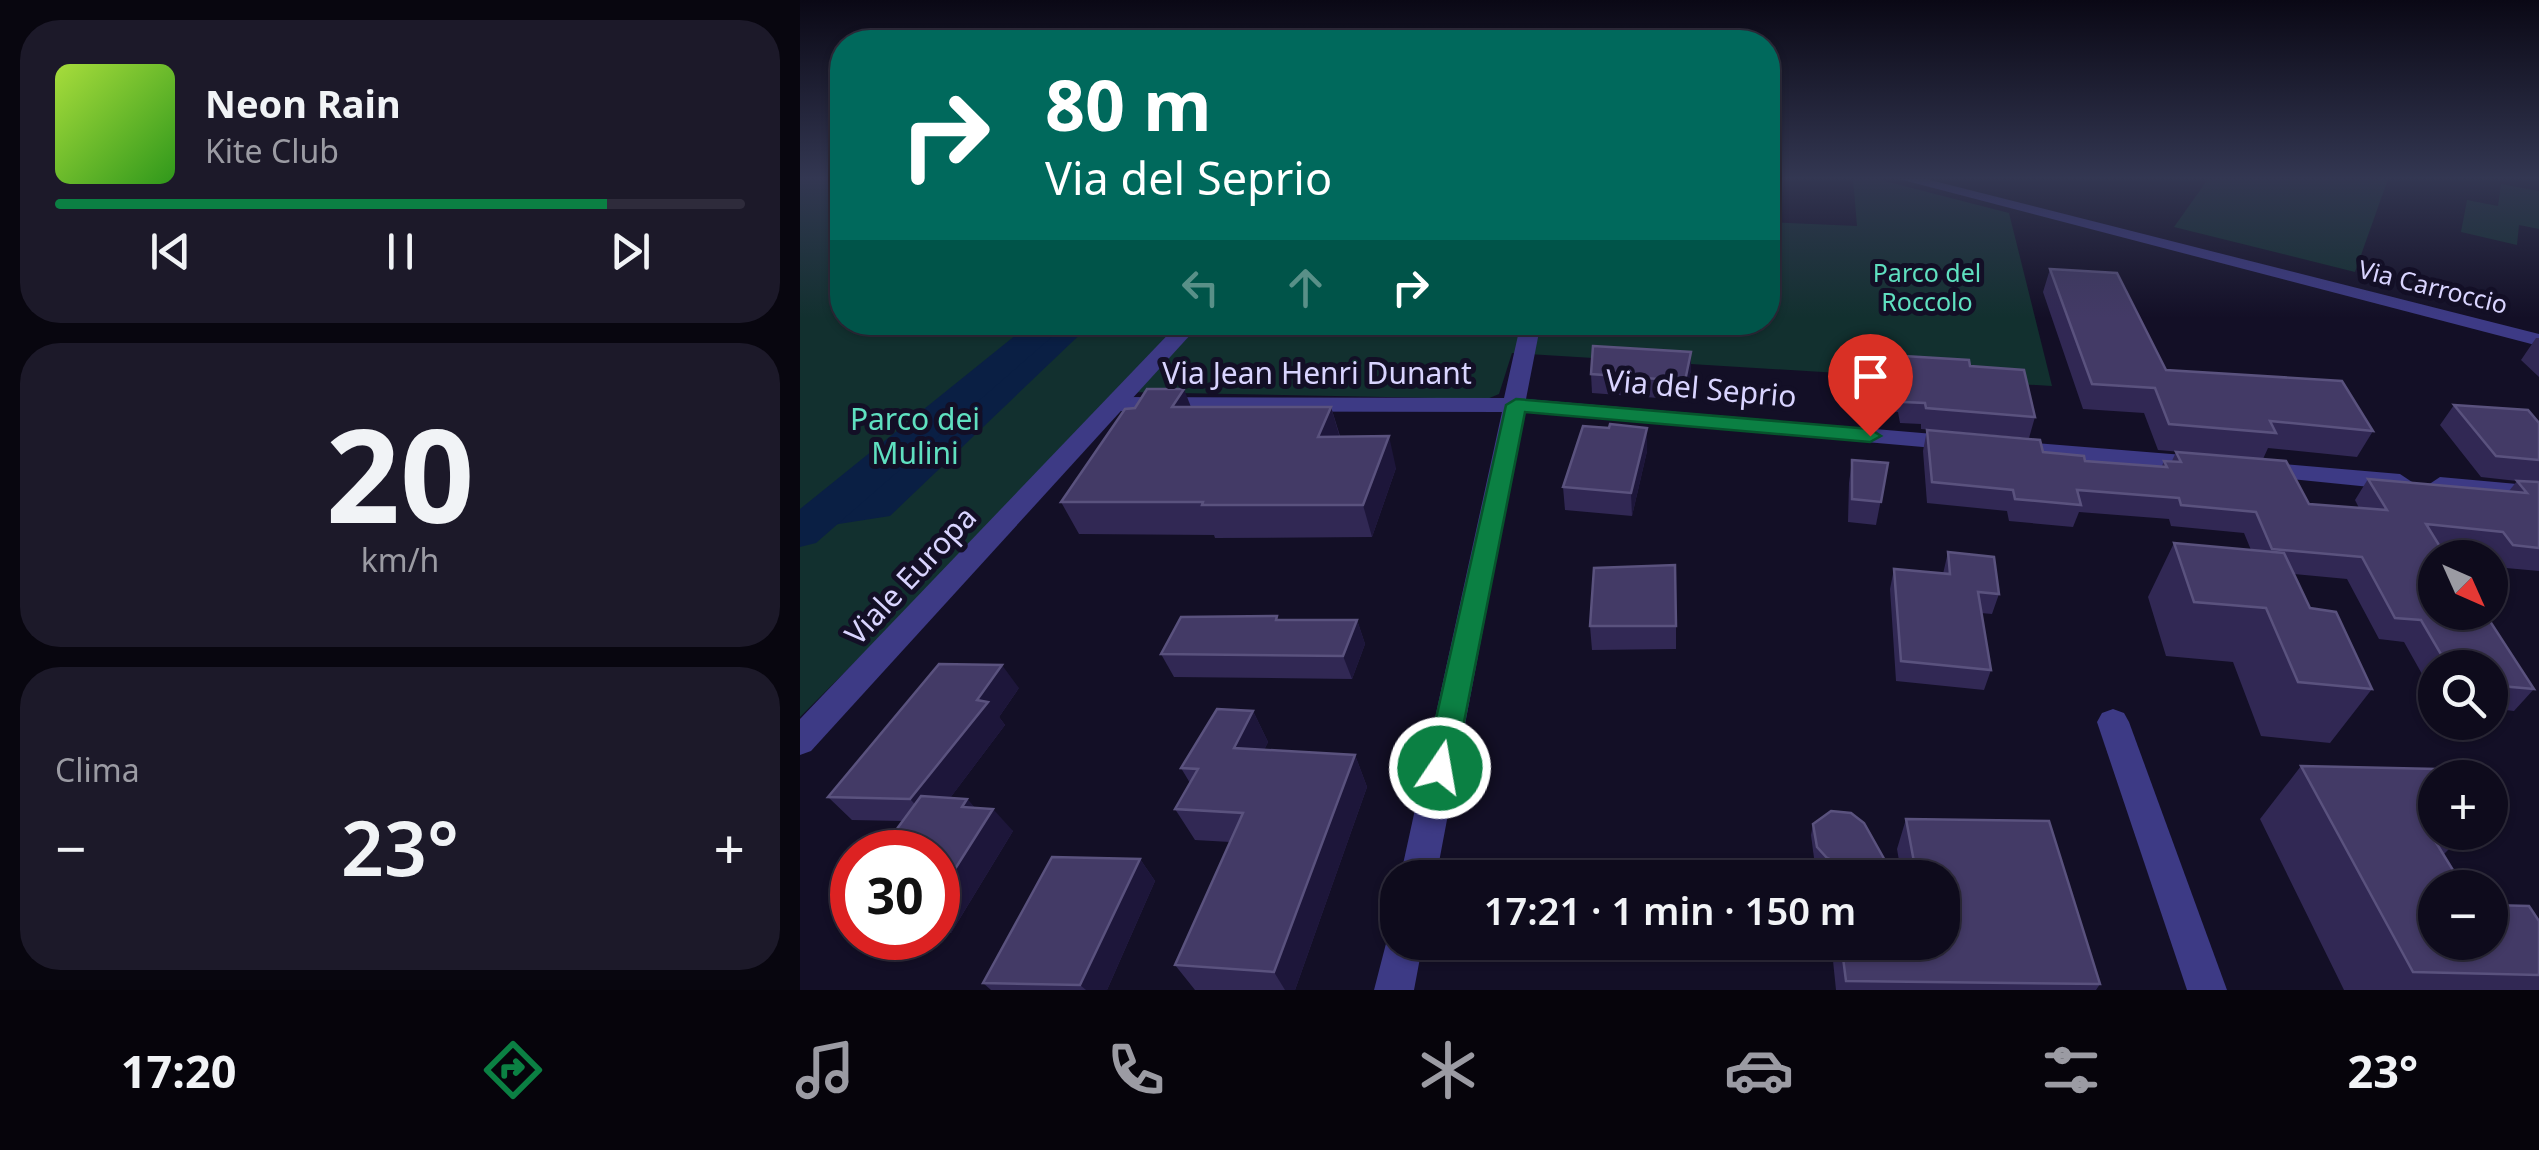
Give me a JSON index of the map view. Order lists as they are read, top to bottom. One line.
{"streets":{"street":["Via Carroccio","Via Jean Henri Dunant","Via del Seprio","Viale Europa"]},"crossings":[["Via Jean Henri Dunant","Via del Seprio"],["Via Jean Henri Dunant","Viale Europa"]],"parks":["Parco del Roccolo","Parco dei Mulini"],"north":"bottom right","page":{"turn":["80 m","Via del Seprio"],"song":["Neon Rain","Kite Club"],"tile":[["20","km/h"],"Clima"],"map_buttons":["+","−"],"heat":["−","23°","+"],"limit":"30","trip":"17:21 · 1 min · 150 m","tabs":["17:20","23°"]}}
